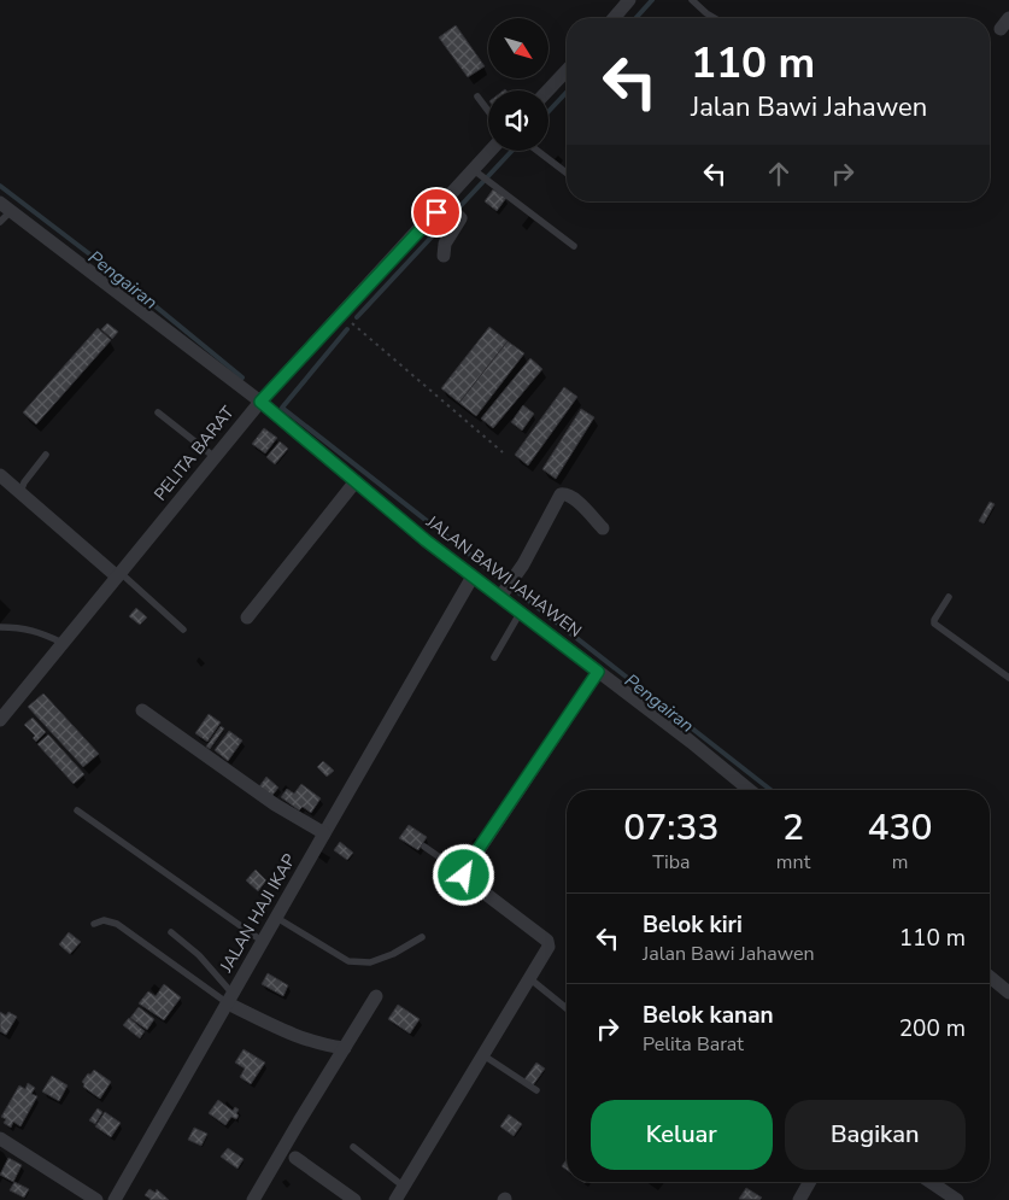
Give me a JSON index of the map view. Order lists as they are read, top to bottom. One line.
{"streets":{"street":["PELITA BARAT","JALAN BAWI JAHAWEN","JALAN HAJI IKAP"]},"crossings":[["PELITA BARAT","JALAN BAWI JAHAWEN"],["JALAN BAWI JAHAWEN","JALAN HAJI IKAP"]],"water":["Pengairan"],"north":"bottom right","page":{"turn":["110 m","Jalan Bawi Jahawen"],"eta":["07:33","Tiba","2","mnt","430","m"],"list":[{"name":"Belok kiri","note":"Jalan Bawi Jahawen","value":"110 m"},{"name":"Belok kanan","note":"Pelita Barat","value":"200 m"}],"buttons":["Keluar","Bagikan"]}}
